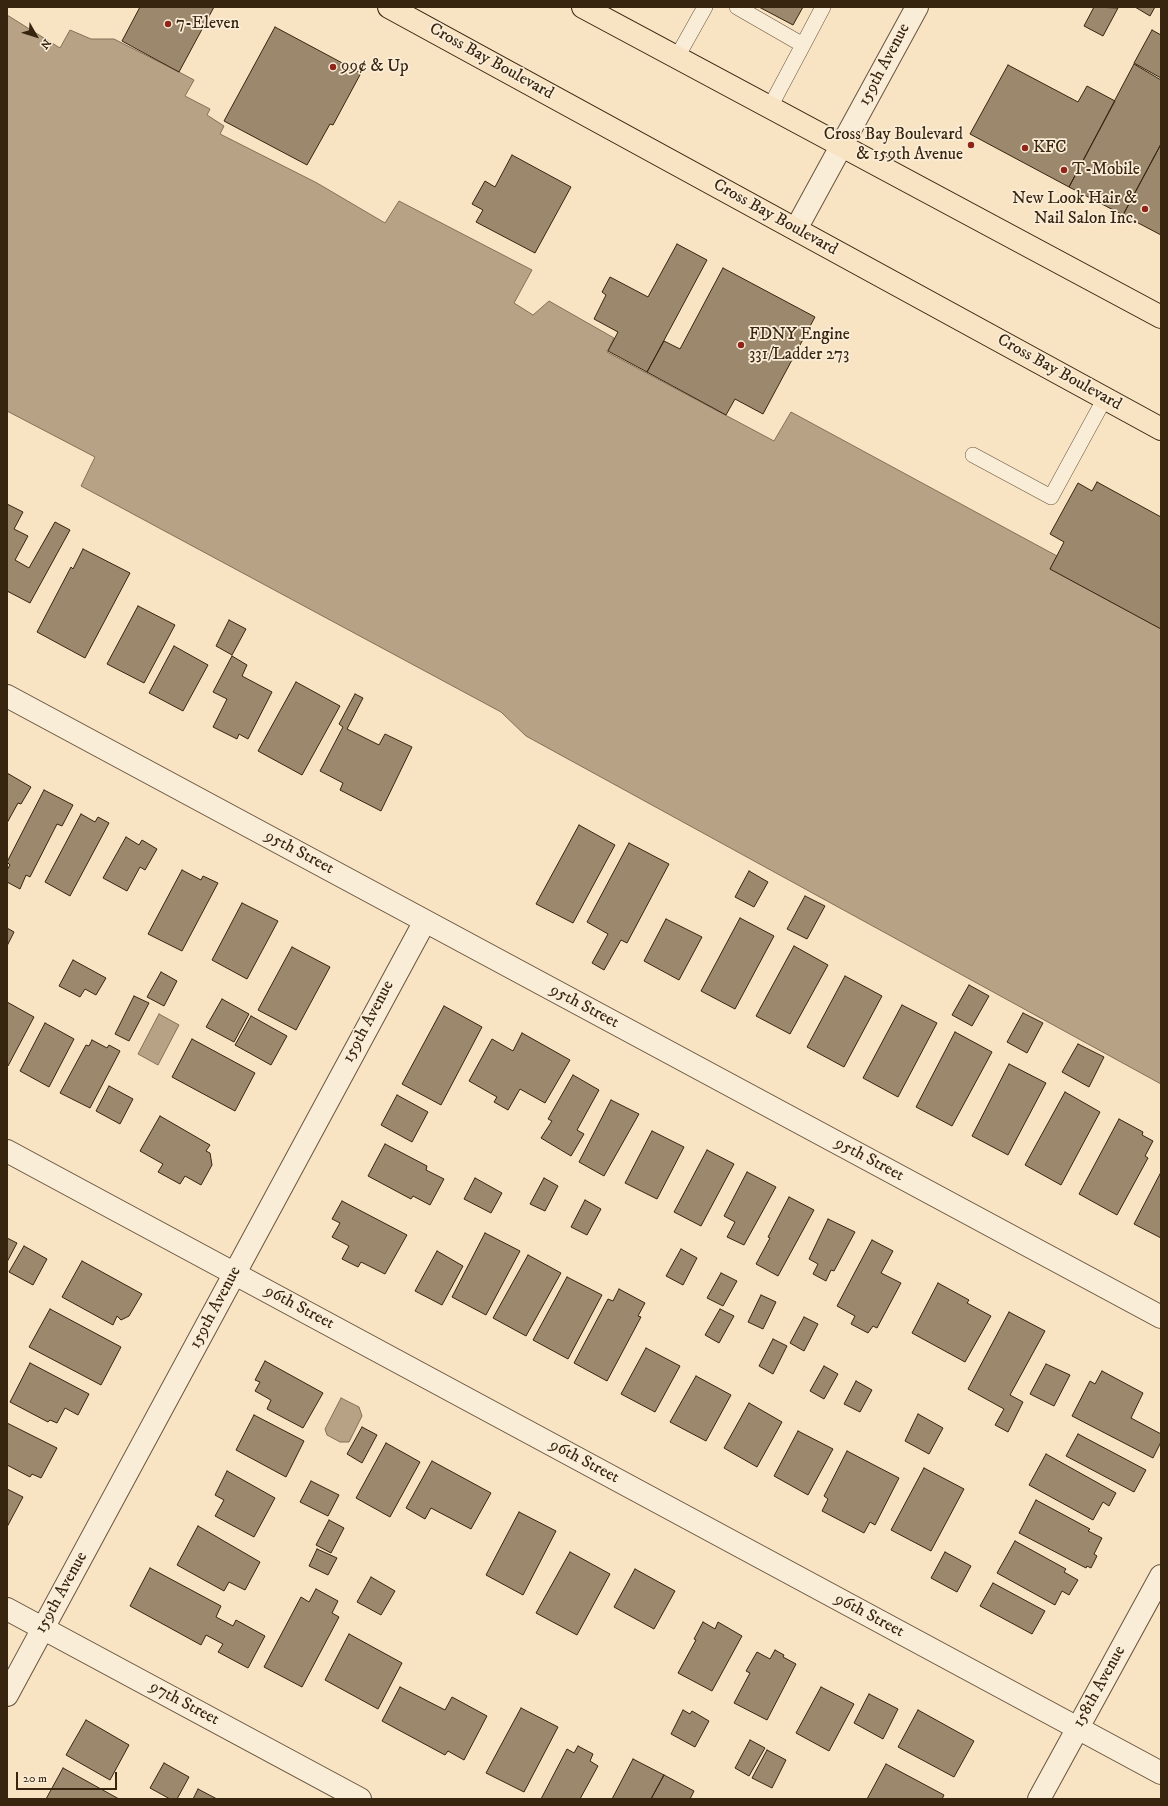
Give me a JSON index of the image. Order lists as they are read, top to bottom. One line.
{"streets":{"main road":["Cross Bay Boulevard"],"street":["159th Avenue","95th Street","96th Street","158th Avenue","97th Street"]},"crossings":[["Cross Bay Boulevard","159th Avenue"],["159th Avenue","95th Street"],["159th Avenue","96th Street"],["159th Avenue","97th Street"],["96th Street","158th Avenue"]],"places":["7-Eleven","99¢ & Up","Cross Bay Boulevard & 159th Avenue","KFC","T-Mobile","New Look Hair & Nail Salon Inc.","FDNY Engine 331/Ladder 273"],"scale_bar":"20 m","north":"bottom right"}
